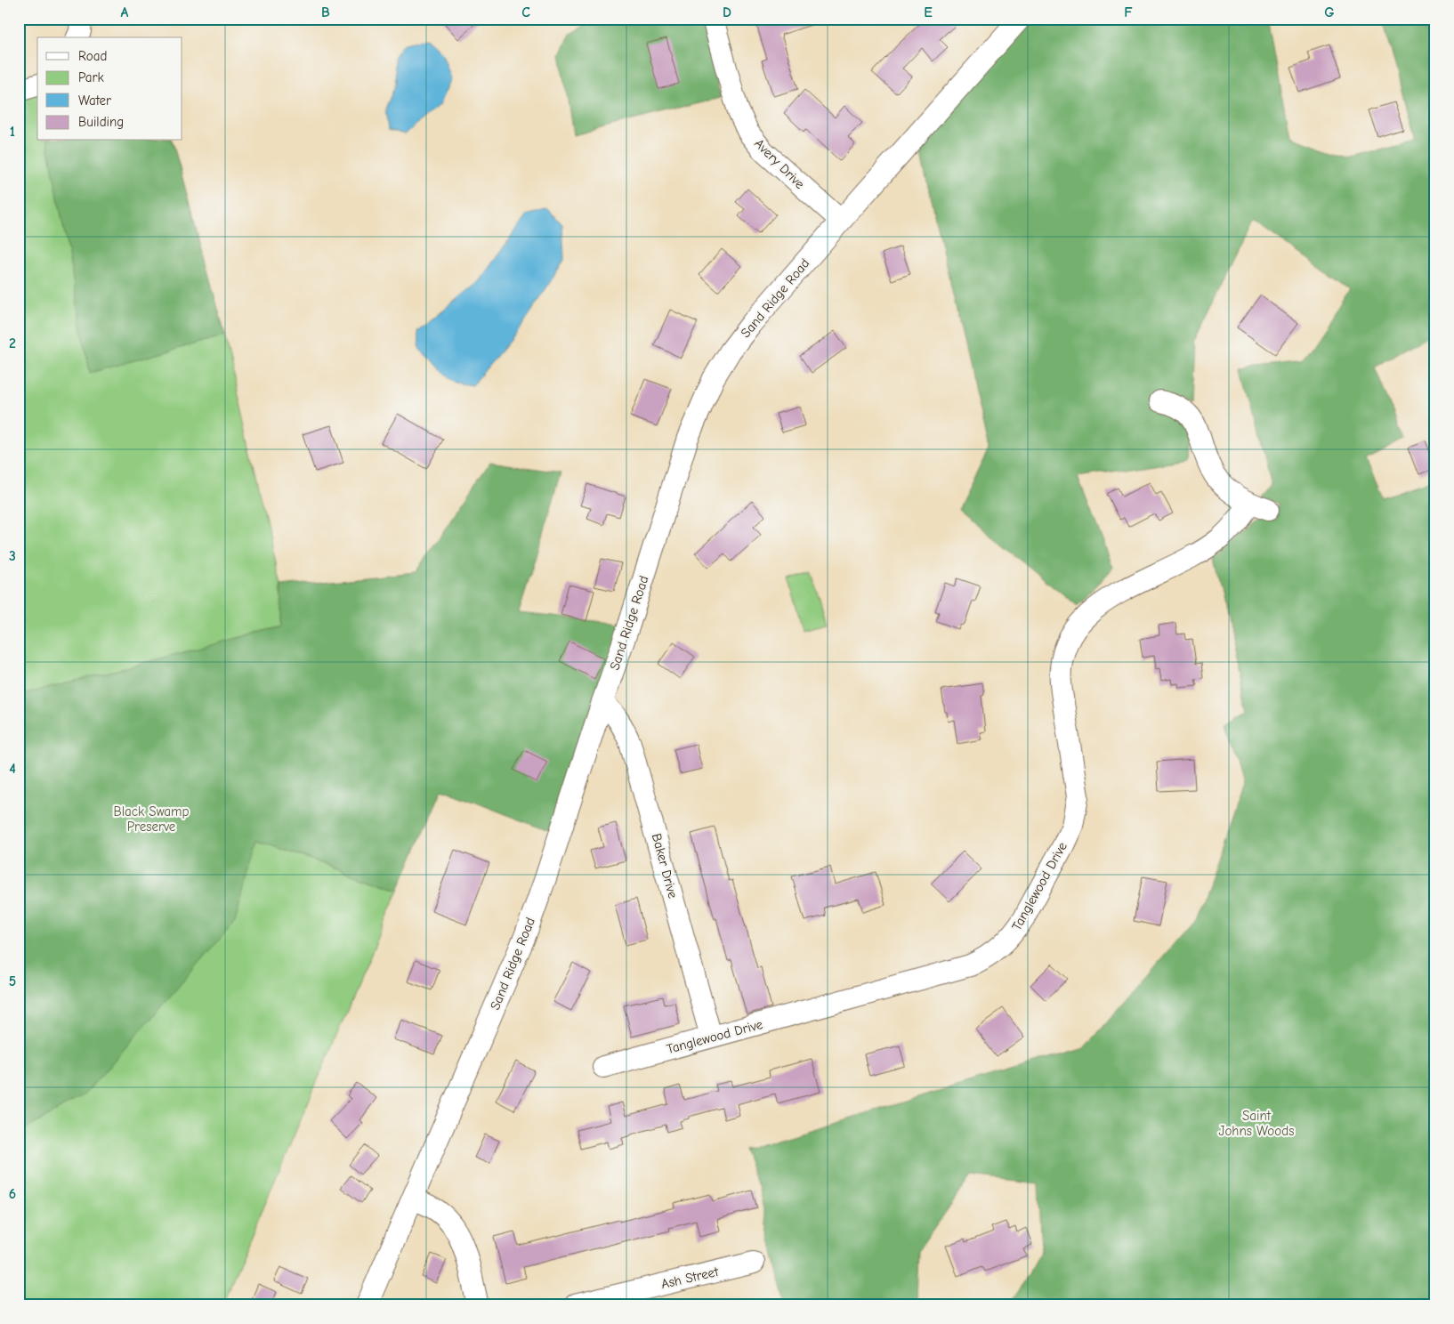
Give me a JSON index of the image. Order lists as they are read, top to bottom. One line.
{"streets":{"street":["Avery Drive","Sand Ridge Road","Baker Drive","Tanglewood Drive","Ash Street"]},"crossings":[["Avery Drive","Sand Ridge Road"],["Sand Ridge Road","Baker Drive"],["Baker Drive","Tanglewood Drive"]],"parks":["Black Swamp Preserve","Saint Johns Woods"],"legend":["Road","Park","Water","Building"],"grid":{"columns":["A","B","C","D","E","F","G"],"rows":["1","2","3","4","5","6"]}}
